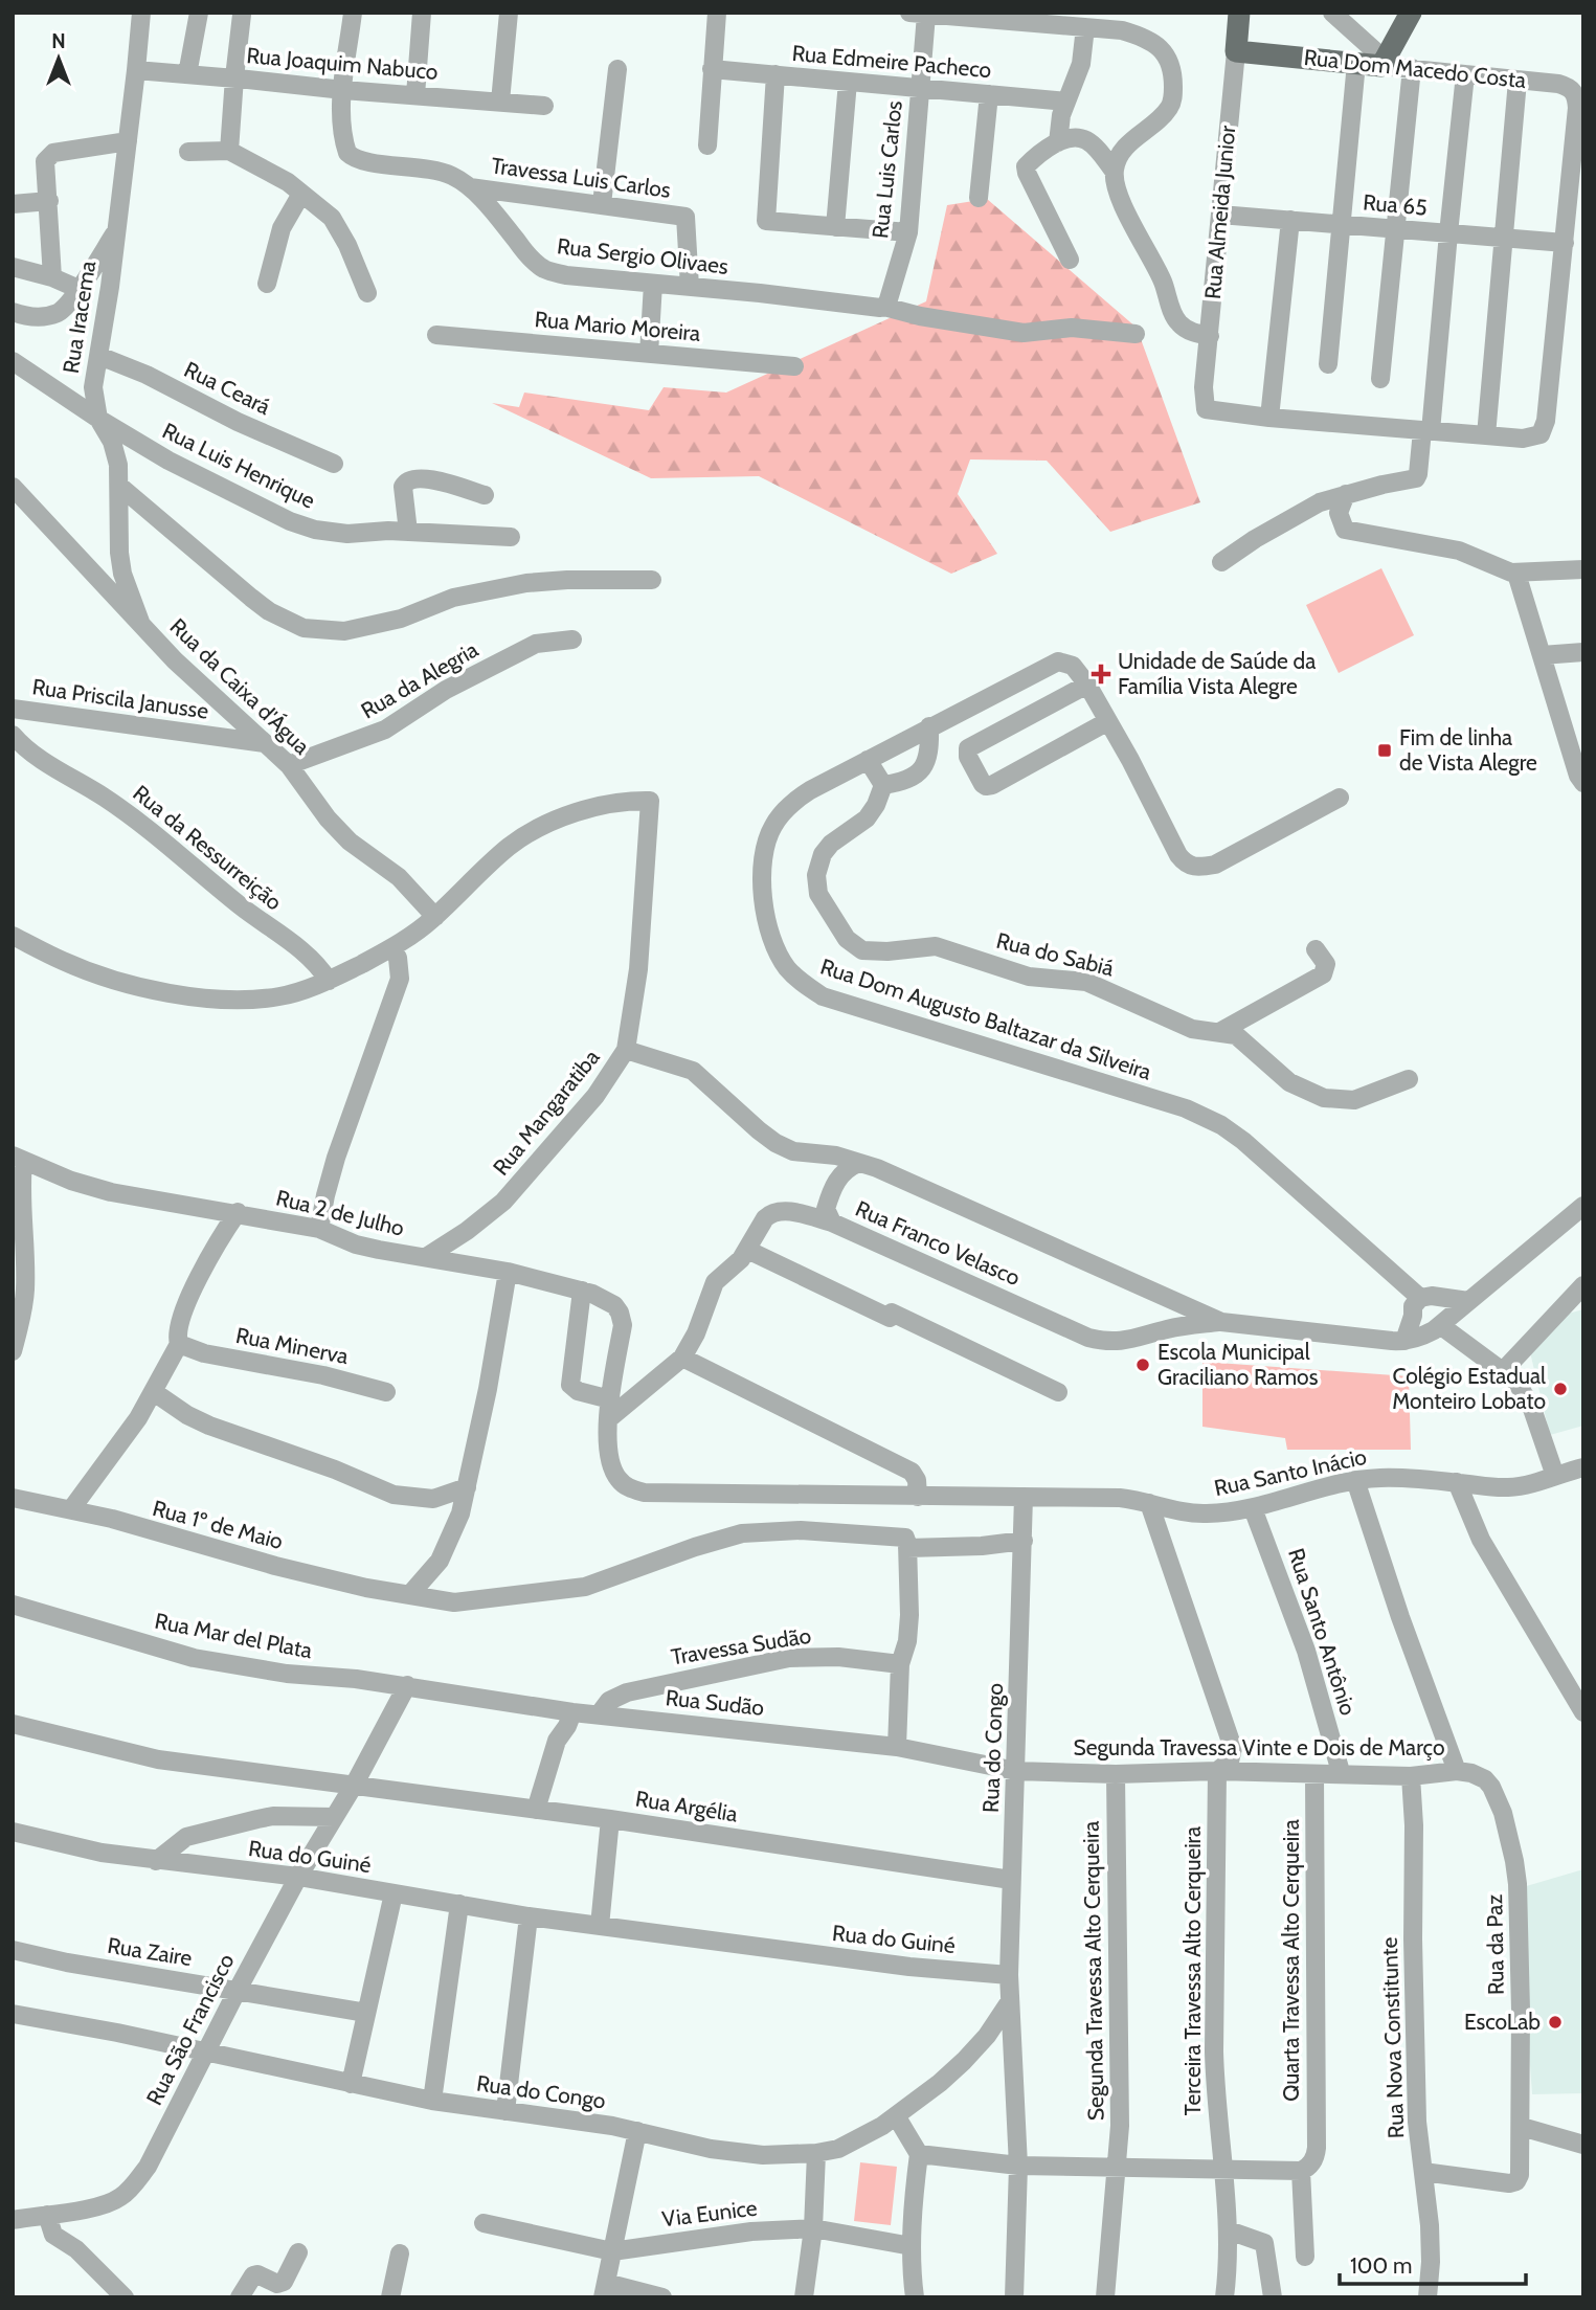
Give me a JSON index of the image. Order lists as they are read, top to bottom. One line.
{"streets":{"main road":["Rua Dom Macedo Costa","Rua Almeida Junior"],"street":["Rua Edmeire Pacheco","Rua Joaquim Nabuco","Rua Luis Carlos","Travessa Luis Carlos","Rua 65","Rua Sergio Olivaes","Rua Iracema","Rua Mario Moreira","Rua Ceará","Rua Luis Henrique","Rua da Alegria","Rua da Caixa d'Água","Rua Priscila Janusse","Rua da Ressurreição","Rua do Sabiá","Rua Dom Augusto Baltazar da Silveira","Rua Mangaratiba","Rua 2 de Julho","Rua Franco Velasco","Rua Minerva","Rua Santo Inácio","Rua 1º de Maio","Rua Santo Antônio","Rua Mar del Plata","Travessa Sudão","Rua Sudão","Rua do Congo","Segunda Travessa Vinte e Dois de Março","Rua Argélia","Rua do Guiné","Rua da Paz","Rua Zaire","Quarta Travessa Alto Cerqueira","Segunda Travessa Alto Cerqueira","Terceira Travessa Alto Cerqueira","Rua São Francisco","Rua Nova Constitunte","Via Eunice"]},"crossings":[["Rua Edmeire Pacheco","Rua Luis Carlos"],["Rua Joaquim Nabuco","Rua Sergio Olivaes"],["Rua Joaquim Nabuco","Rua Iracema"],["Rua Dom Macedo Costa","Rua 65"],["Rua Dom Macedo Costa","Rua Almeida Junior"],["Rua Luis Carlos","Rua Sergio Olivaes"],["Travessa Luis Carlos","Rua Sergio Olivaes"],["Rua 65","Rua Almeida Junior"],["Rua Iracema","Rua Ceará"],["Rua Iracema","Rua Luis Henrique"],["Rua Iracema","Rua da Caixa d'Água"],["Rua da Alegria","Rua da Caixa d'Água"],["Rua da Caixa d'Água","Rua Priscila Janusse"],["Rua da Caixa d'Água","Rua Mangaratiba"],["Rua Dom Augusto Baltazar da Silveira","Rua Franco Velasco"],["Rua Mangaratiba","Rua 2 de Julho"],["Rua 2 de Julho","Rua Santo Inácio"],["Rua Santo Inácio","Rua Santo Antônio"],["Rua Santo Inácio","Rua do Congo"],["Rua Santo Inácio","Segunda Travessa Vinte e Dois de Março"],["Rua 1º de Maio","Rua do Congo"],["Rua Santo Antônio","Segunda Travessa Vinte e Dois de Março"],["Rua Mar del Plata","Rua Sudão"],["Rua Mar del Plata","Rua São Francisco"],["Travessa Sudão","Rua Sudão"],["Rua Sudão","Rua do Congo"],["Rua Sudão","Segunda Travessa Vinte e Dois de Março"],["Rua Sudão","Rua São Francisco"],["Rua do Congo","Segunda Travessa Vinte e Dois de Março"],["Rua do Congo","Rua Argélia"],["Rua do Congo","Rua do Guiné"],["Rua do Congo","Rua São Francisco"],["Segunda Travessa Vinte e Dois de Março","Rua da Paz"],["Segunda Travessa Vinte e Dois de Março","Quarta Travessa Alto Cerqueira"],["Segunda Travessa Vinte e Dois de Março","Segunda Travessa Alto Cerqueira"],["Segunda Travessa Vinte e Dois de Março","Terceira Travessa Alto Cerqueira"],["Segunda Travessa Vinte e Dois de Março","Rua Nova Constitunte"],["Rua Argélia","Rua São Francisco"],["Rua do Guiné","Rua São Francisco"],["Rua da Paz","Rua Nova Constitunte"],["Rua Zaire","Rua São Francisco"]],"places":{"health":["Unidade de Saúde da Família Vista Alegre"],"transit":["Fim de linha de Vista Alegre"],"other":["Escola Municipal Graciliano Ramos","Colégio Estadual Monteiro Lobato","EscoLab"]},"scale_bar":"100 m","north":"top"}
